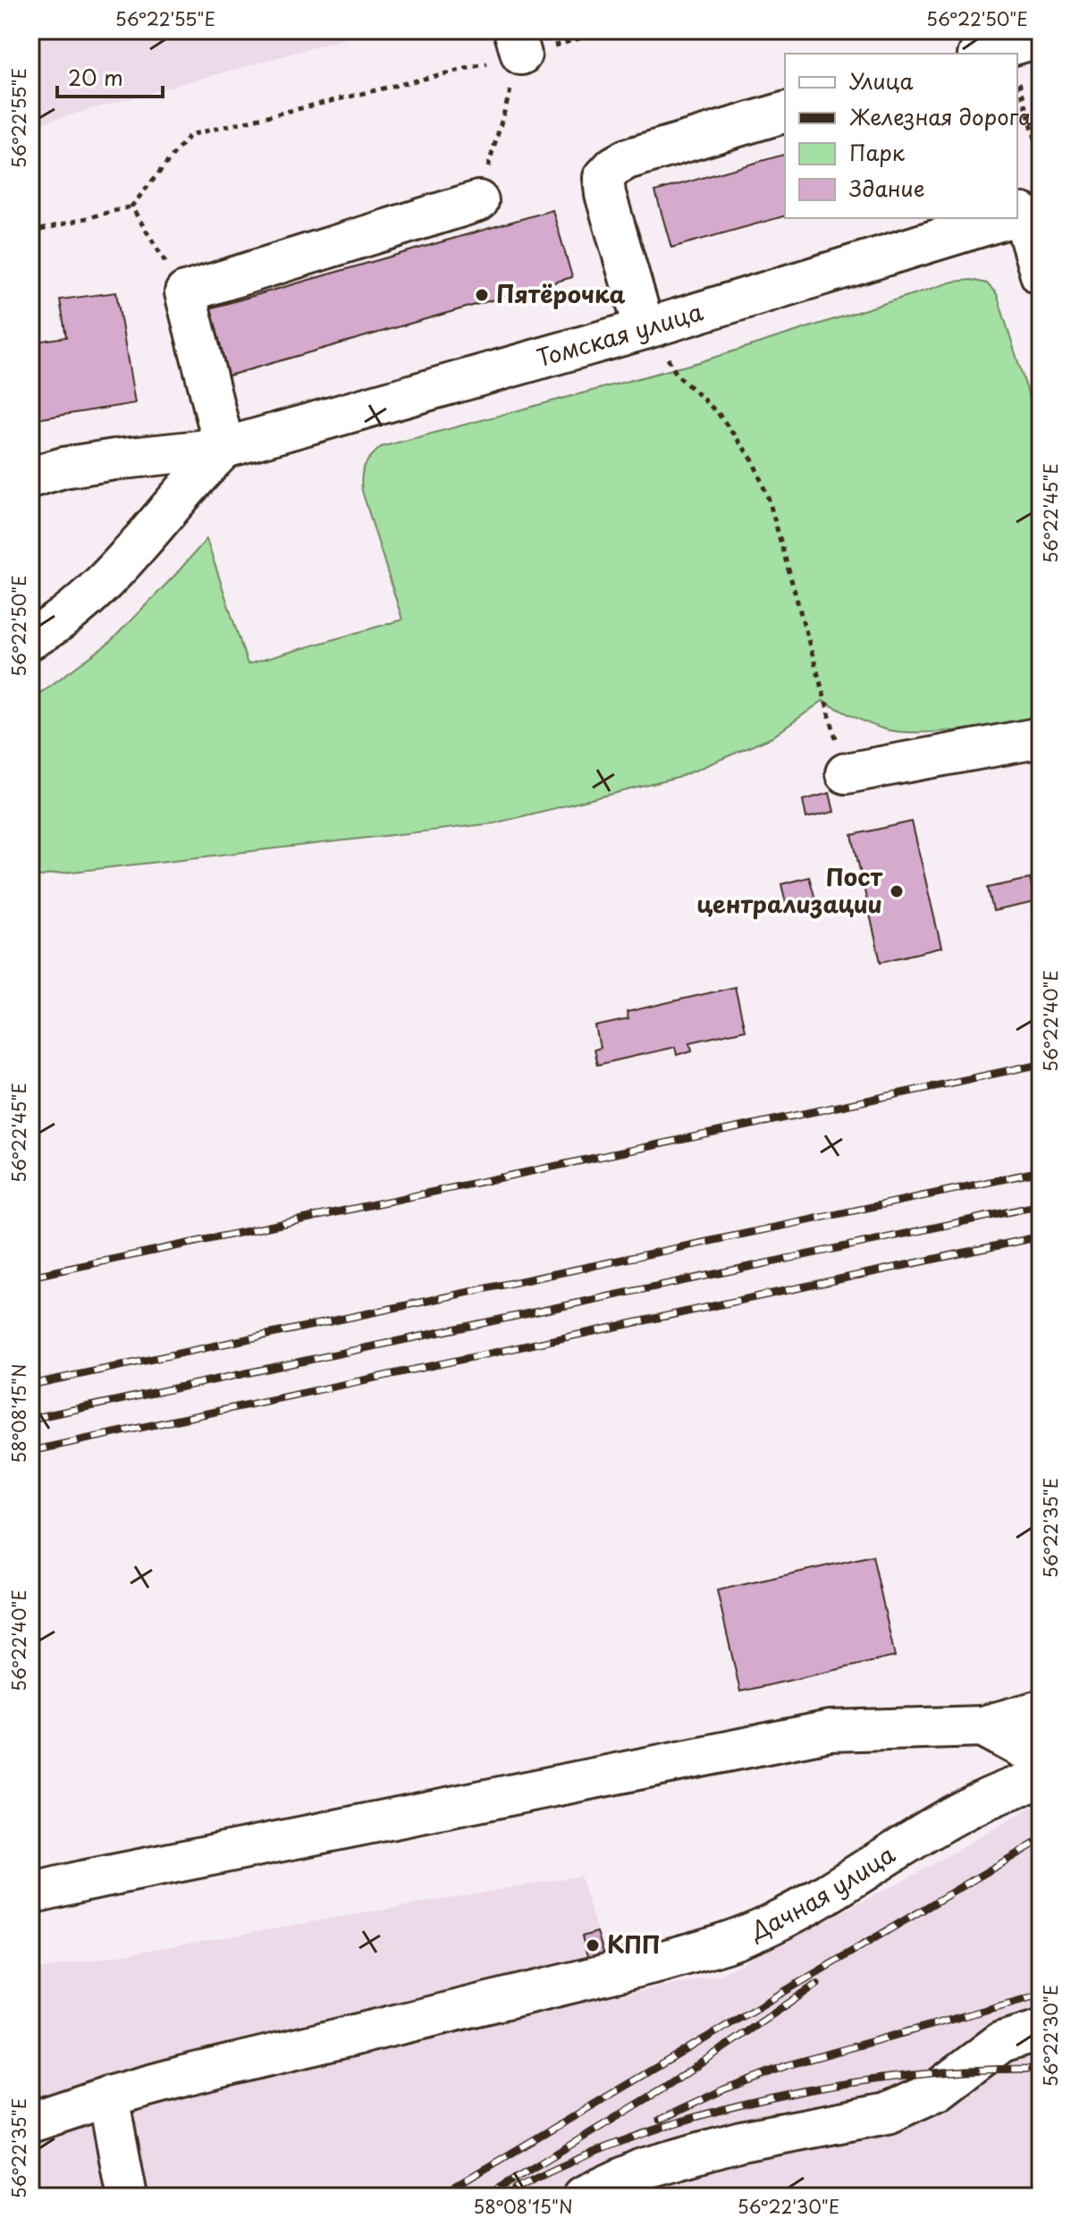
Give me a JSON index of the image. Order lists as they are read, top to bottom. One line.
{"streets":{"street":["Томская улица","Дачная улица"]},"places":["Пятёрочка","Пост централизации","КПП"],"legend":["Улица","Железная дорога","Парк","Здание"],"scale_bar":"20 m","coordinates":["56°22'55\"E","56°22'50\"E","56°22'45\"E","56°22'40\"E","58°08'15\"N","56°22'35\"E","56°22'30\"E"]}
